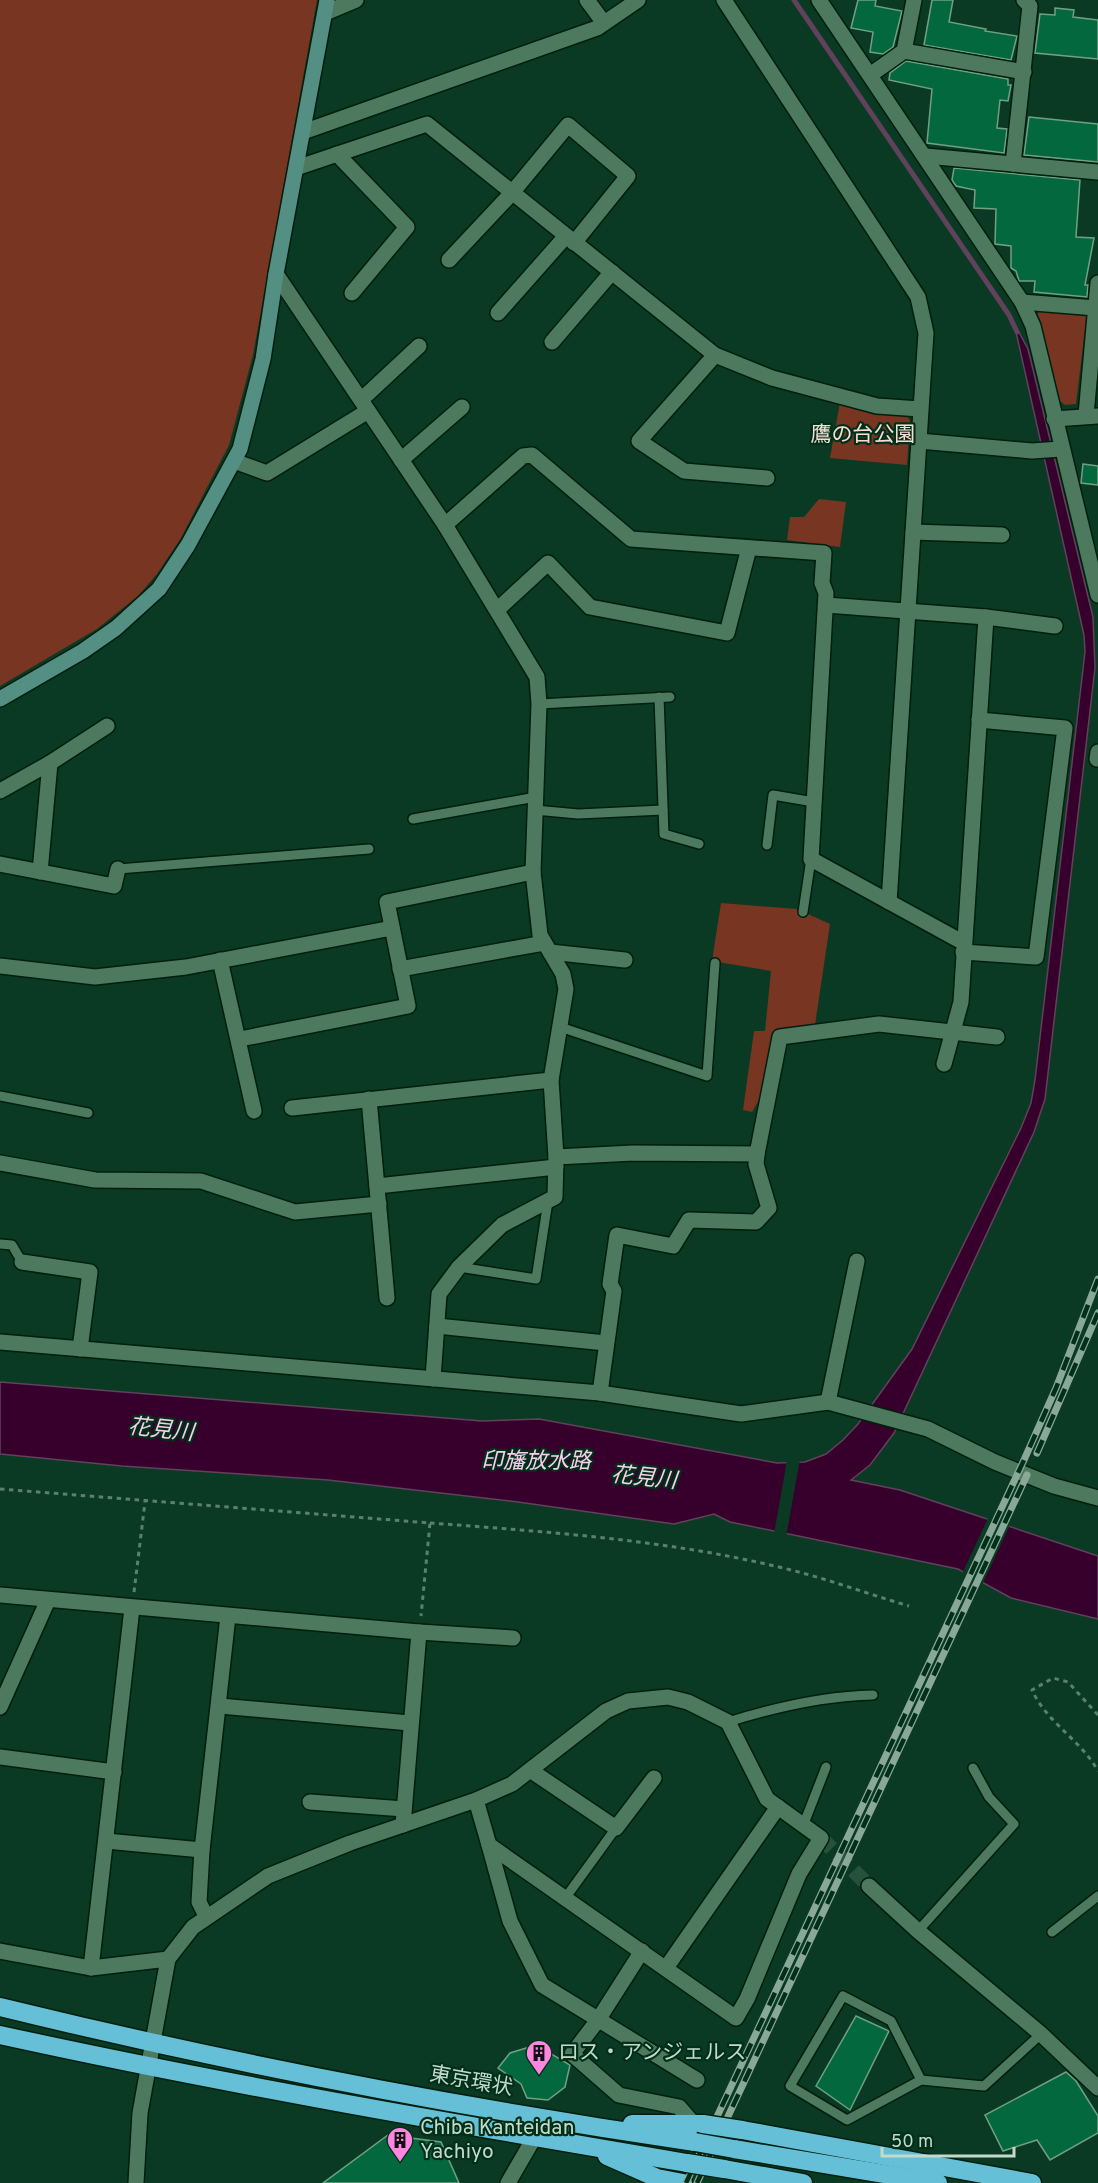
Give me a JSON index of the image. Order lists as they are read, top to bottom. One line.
{"streets":{"highway":["東京環状"]},"water":["花見川","印旛放水路"],"parks":["鷹の台公園"],"places":{"building":["ロス・アンジェルス","Chiba Kanteidan Yachiyo"]},"scale_bar":"50 m"}
